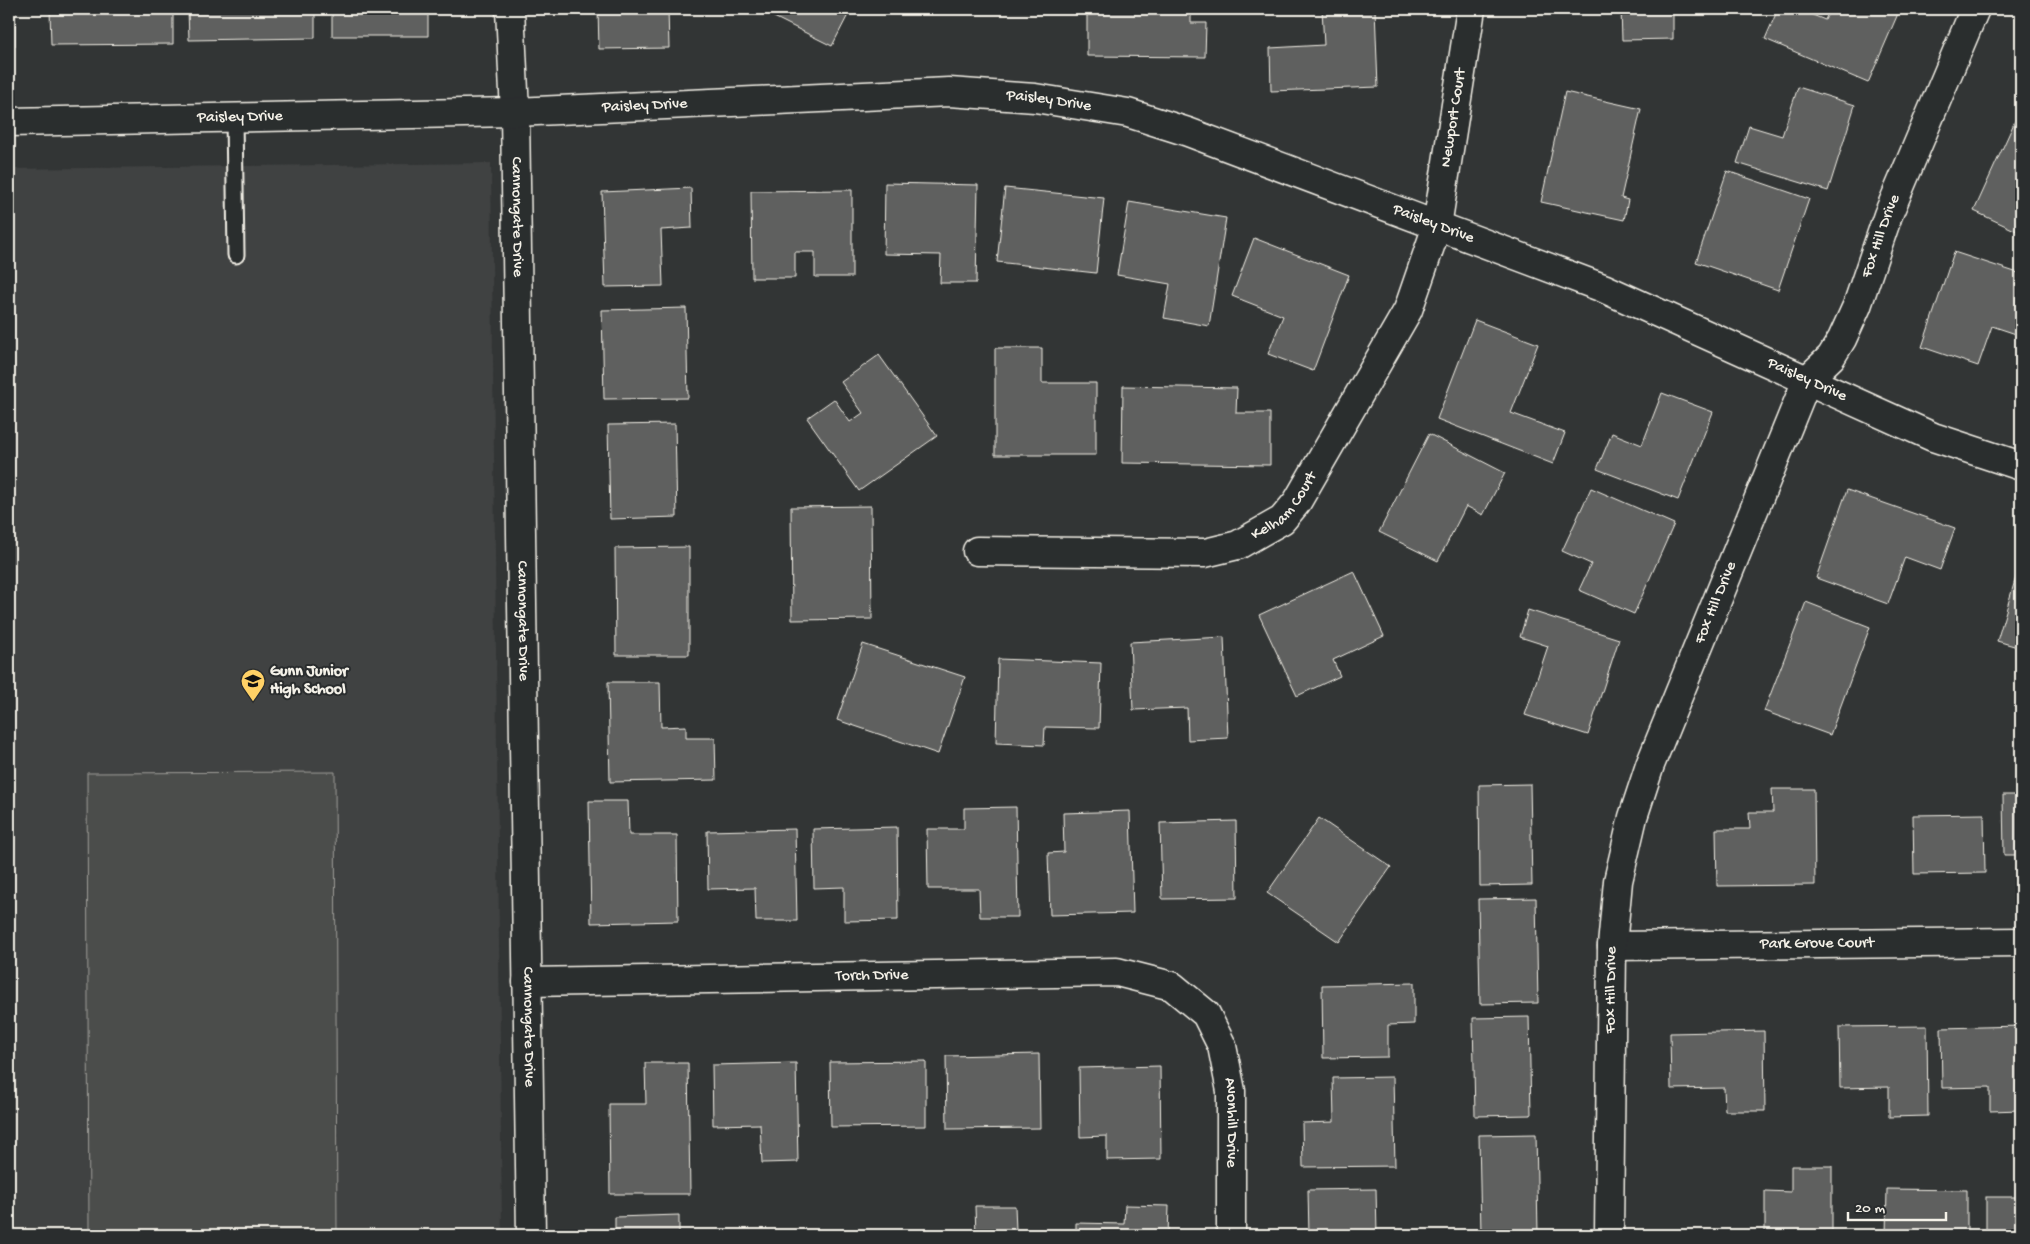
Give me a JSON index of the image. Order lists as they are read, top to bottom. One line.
{"streets":{"street":["Paisley Drive","Newport Court","Cannongate Drive","Fox Hill Drive","Kelham Court","Park Grove Court","Torch Drive","Avonhill Drive"]},"crossings":[["Paisley Drive","Newport Court"],["Paisley Drive","Cannongate Drive"],["Paisley Drive","Fox Hill Drive"],["Paisley Drive","Kelham Court"],["Newport Court","Kelham Court"],["Cannongate Drive","Torch Drive"],["Fox Hill Drive","Park Grove Court"],["Torch Drive","Avonhill Drive"]],"places":{"school or university":["Gunn Junior High School"]},"scale_bar":"20 m"}
